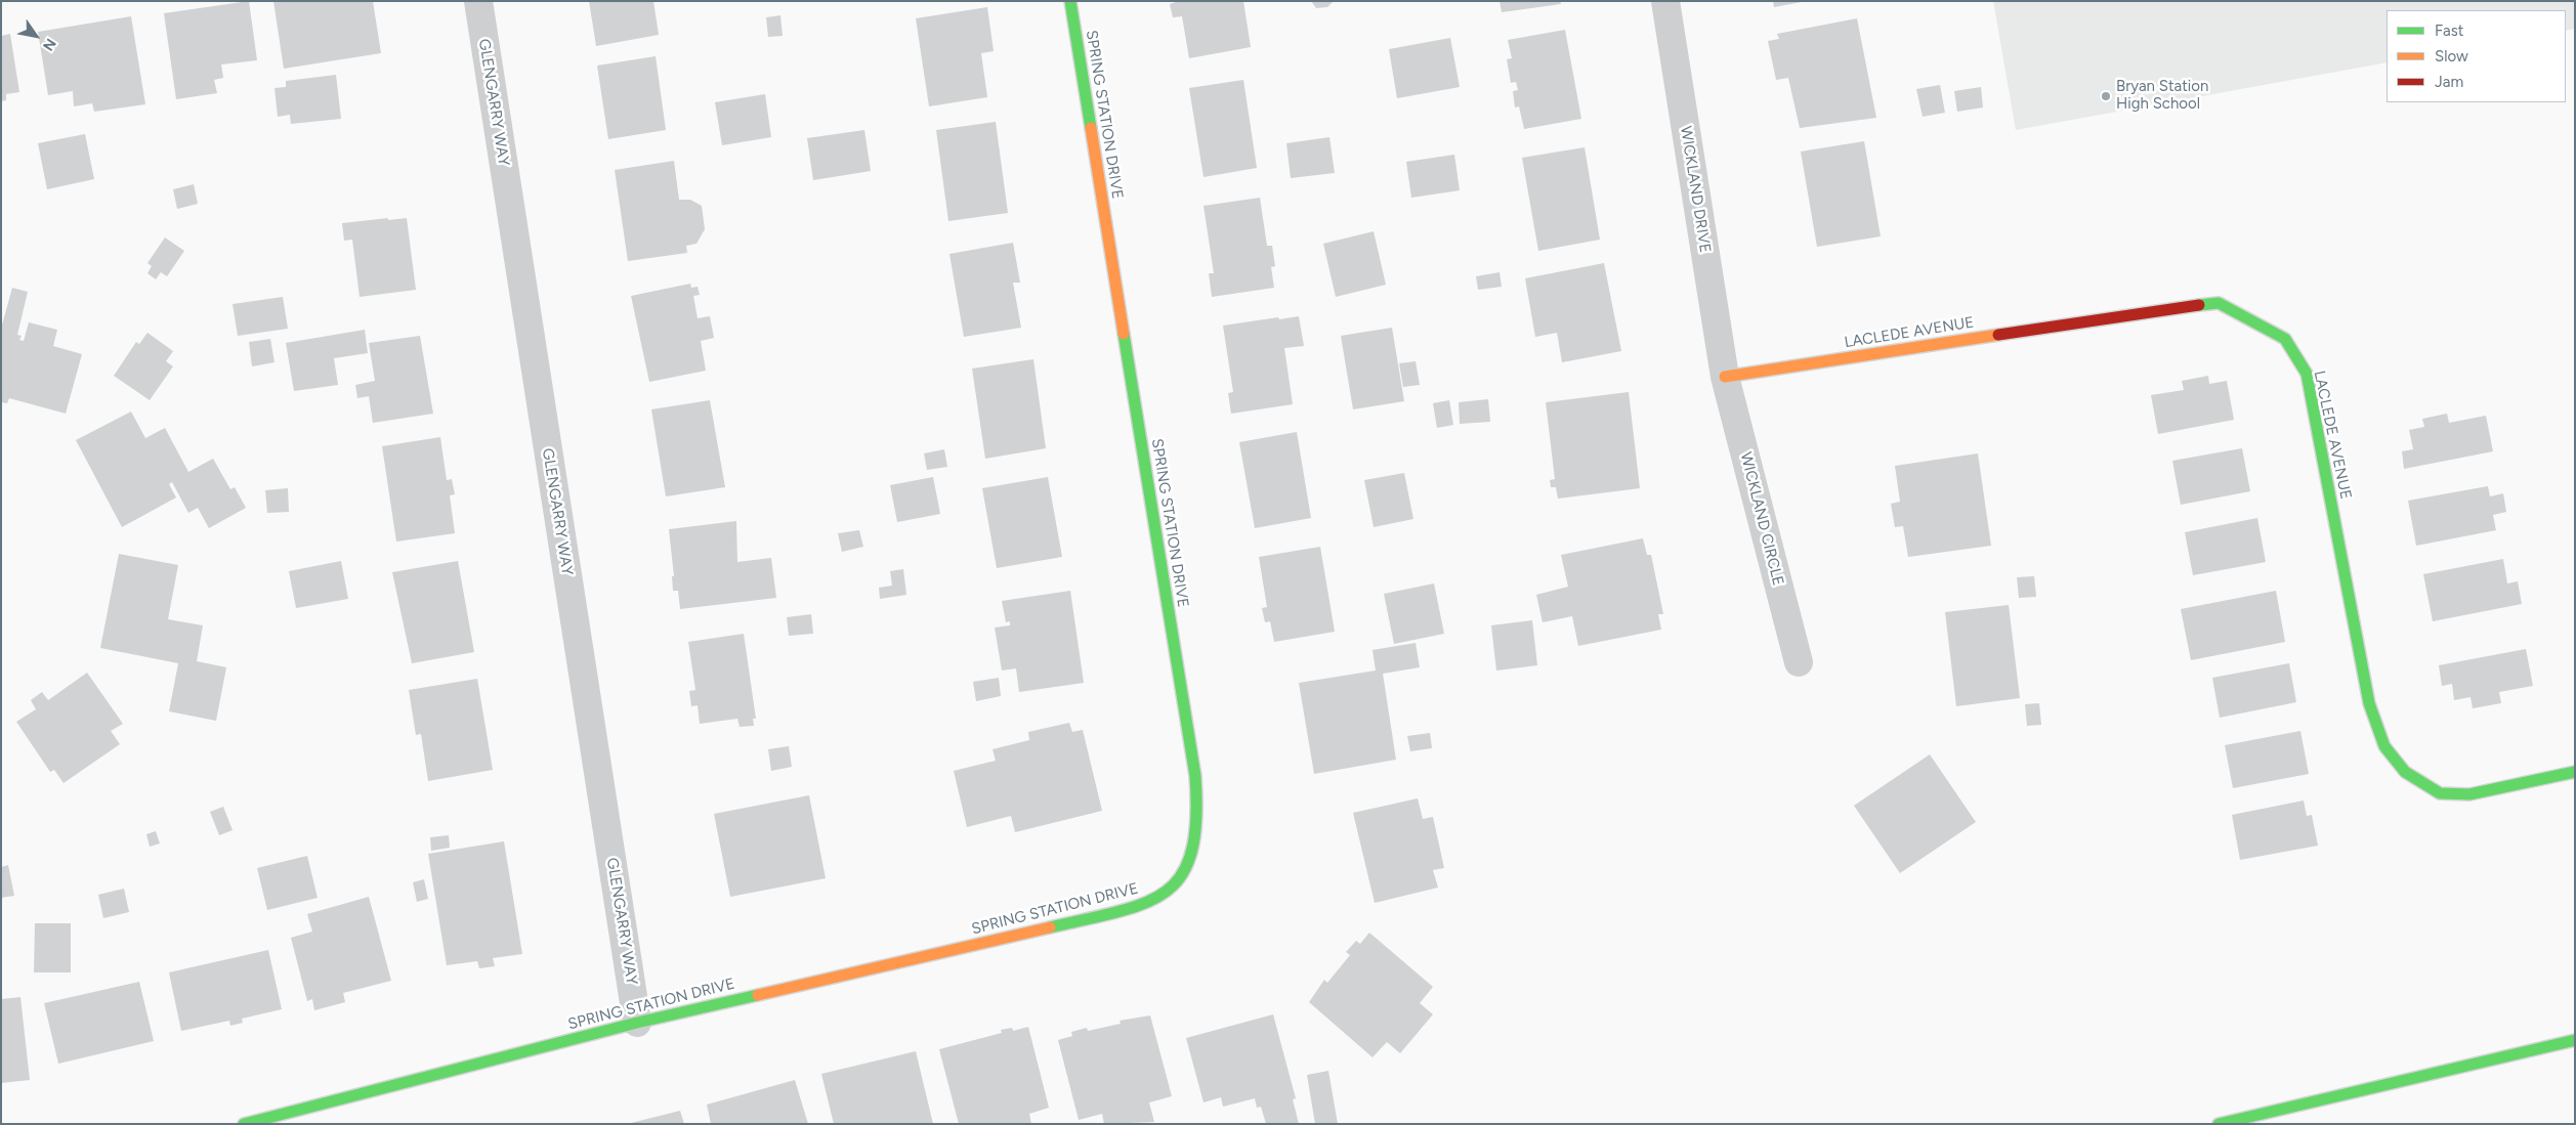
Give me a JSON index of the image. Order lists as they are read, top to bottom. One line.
{"streets":{"main road":["SPRING STATION DRIVE","LACLEDE AVENUE"],"street":["GLENGARRY WAY","WICKLAND DRIVE","WICKLAND CIRCLE"]},"crossings":[["GLENGARRY WAY","SPRING STATION DRIVE"],["WICKLAND DRIVE","LACLEDE AVENUE"],["WICKLAND DRIVE","WICKLAND CIRCLE"],["LACLEDE AVENUE","WICKLAND CIRCLE"]],"places":["Bryan Station High School"],"legend":["Fast","Slow","Jam"],"north":"bottom right"}
